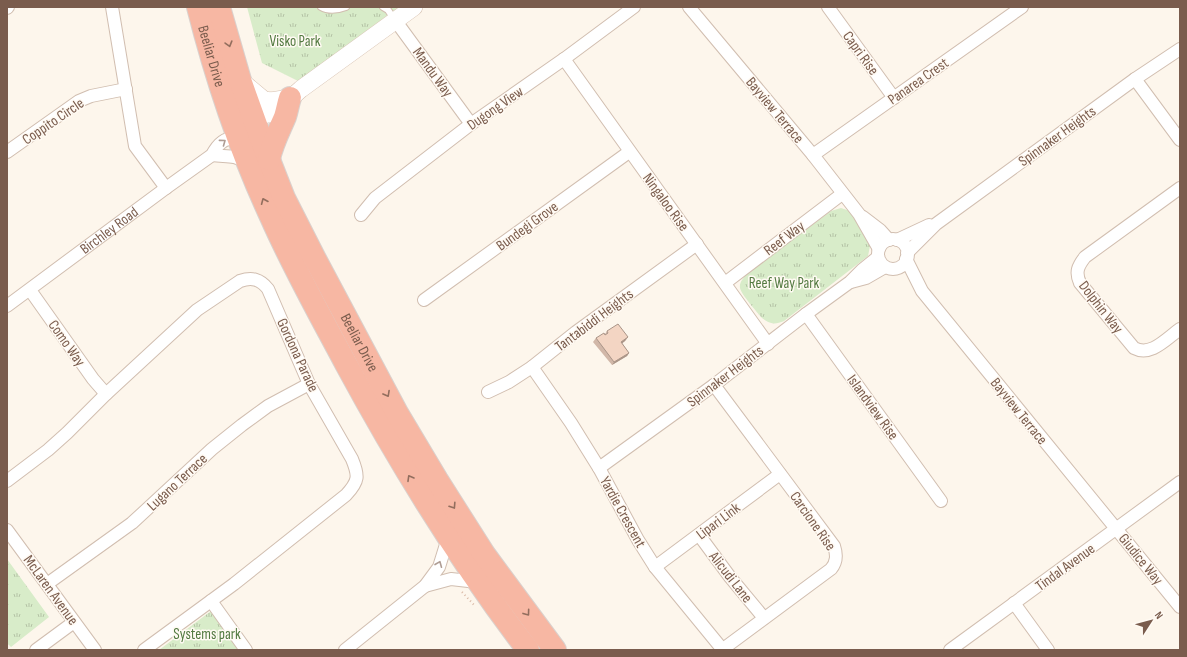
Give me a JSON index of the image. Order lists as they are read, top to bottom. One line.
{"streets":{"highway":["Beeliar Drive"],"street":["Capri Rise","Mandu Way","Panarea Crest","Dugong View","Bayview Terrace","Coppito Circle","Spinnaker Heights","Ningaloo Rise","Bundegi Grove","Birchley Road","Reef Way","Dolphin Way","Tantabiddi Heights","Como Way","Gordona Parade","Islandview Rise","Lugano Terrace","Yardie Crescent","Lipari Link","Carcione Rise","Giudice Way","Tindal Avenue","Alicudi Lane","McLaren Avenue"]},"crossings":[["Capri Rise","Panarea Crest"],["Beeliar Drive","Birchley Road"],["Mandu Way","Dugong View"],["Panarea Crest","Bayview Terrace"],["Dugong View","Ningaloo Rise"],["Bayview Terrace","Spinnaker Heights"],["Bayview Terrace","Reef Way"],["Bayview Terrace","Giudice Way"],["Bayview Terrace","Tindal Avenue"],["Spinnaker Heights","Ningaloo Rise"],["Spinnaker Heights","Islandview Rise"],["Spinnaker Heights","Yardie Crescent"],["Spinnaker Heights","Carcione Rise"],["Ningaloo Rise","Bundegi Grove"],["Ningaloo Rise","Reef Way"],["Ningaloo Rise","Tantabiddi Heights"],["Birchley Road","Como Way"],["Tantabiddi Heights","Yardie Crescent"],["Como Way","Gordona Parade"],["Gordona Parade","Lugano Terrace"],["Lugano Terrace","McLaren Avenue"],["Yardie Crescent","Lipari Link"],["Yardie Crescent","Carcione Rise"],["Lipari Link","Carcione Rise"],["Lipari Link","Alicudi Lane"],["Carcione Rise","Alicudi Lane"],["Giudice Way","Tindal Avenue"]],"parks":["Visko Park","Reef Way Park","Systems park"],"north":"top right"}
